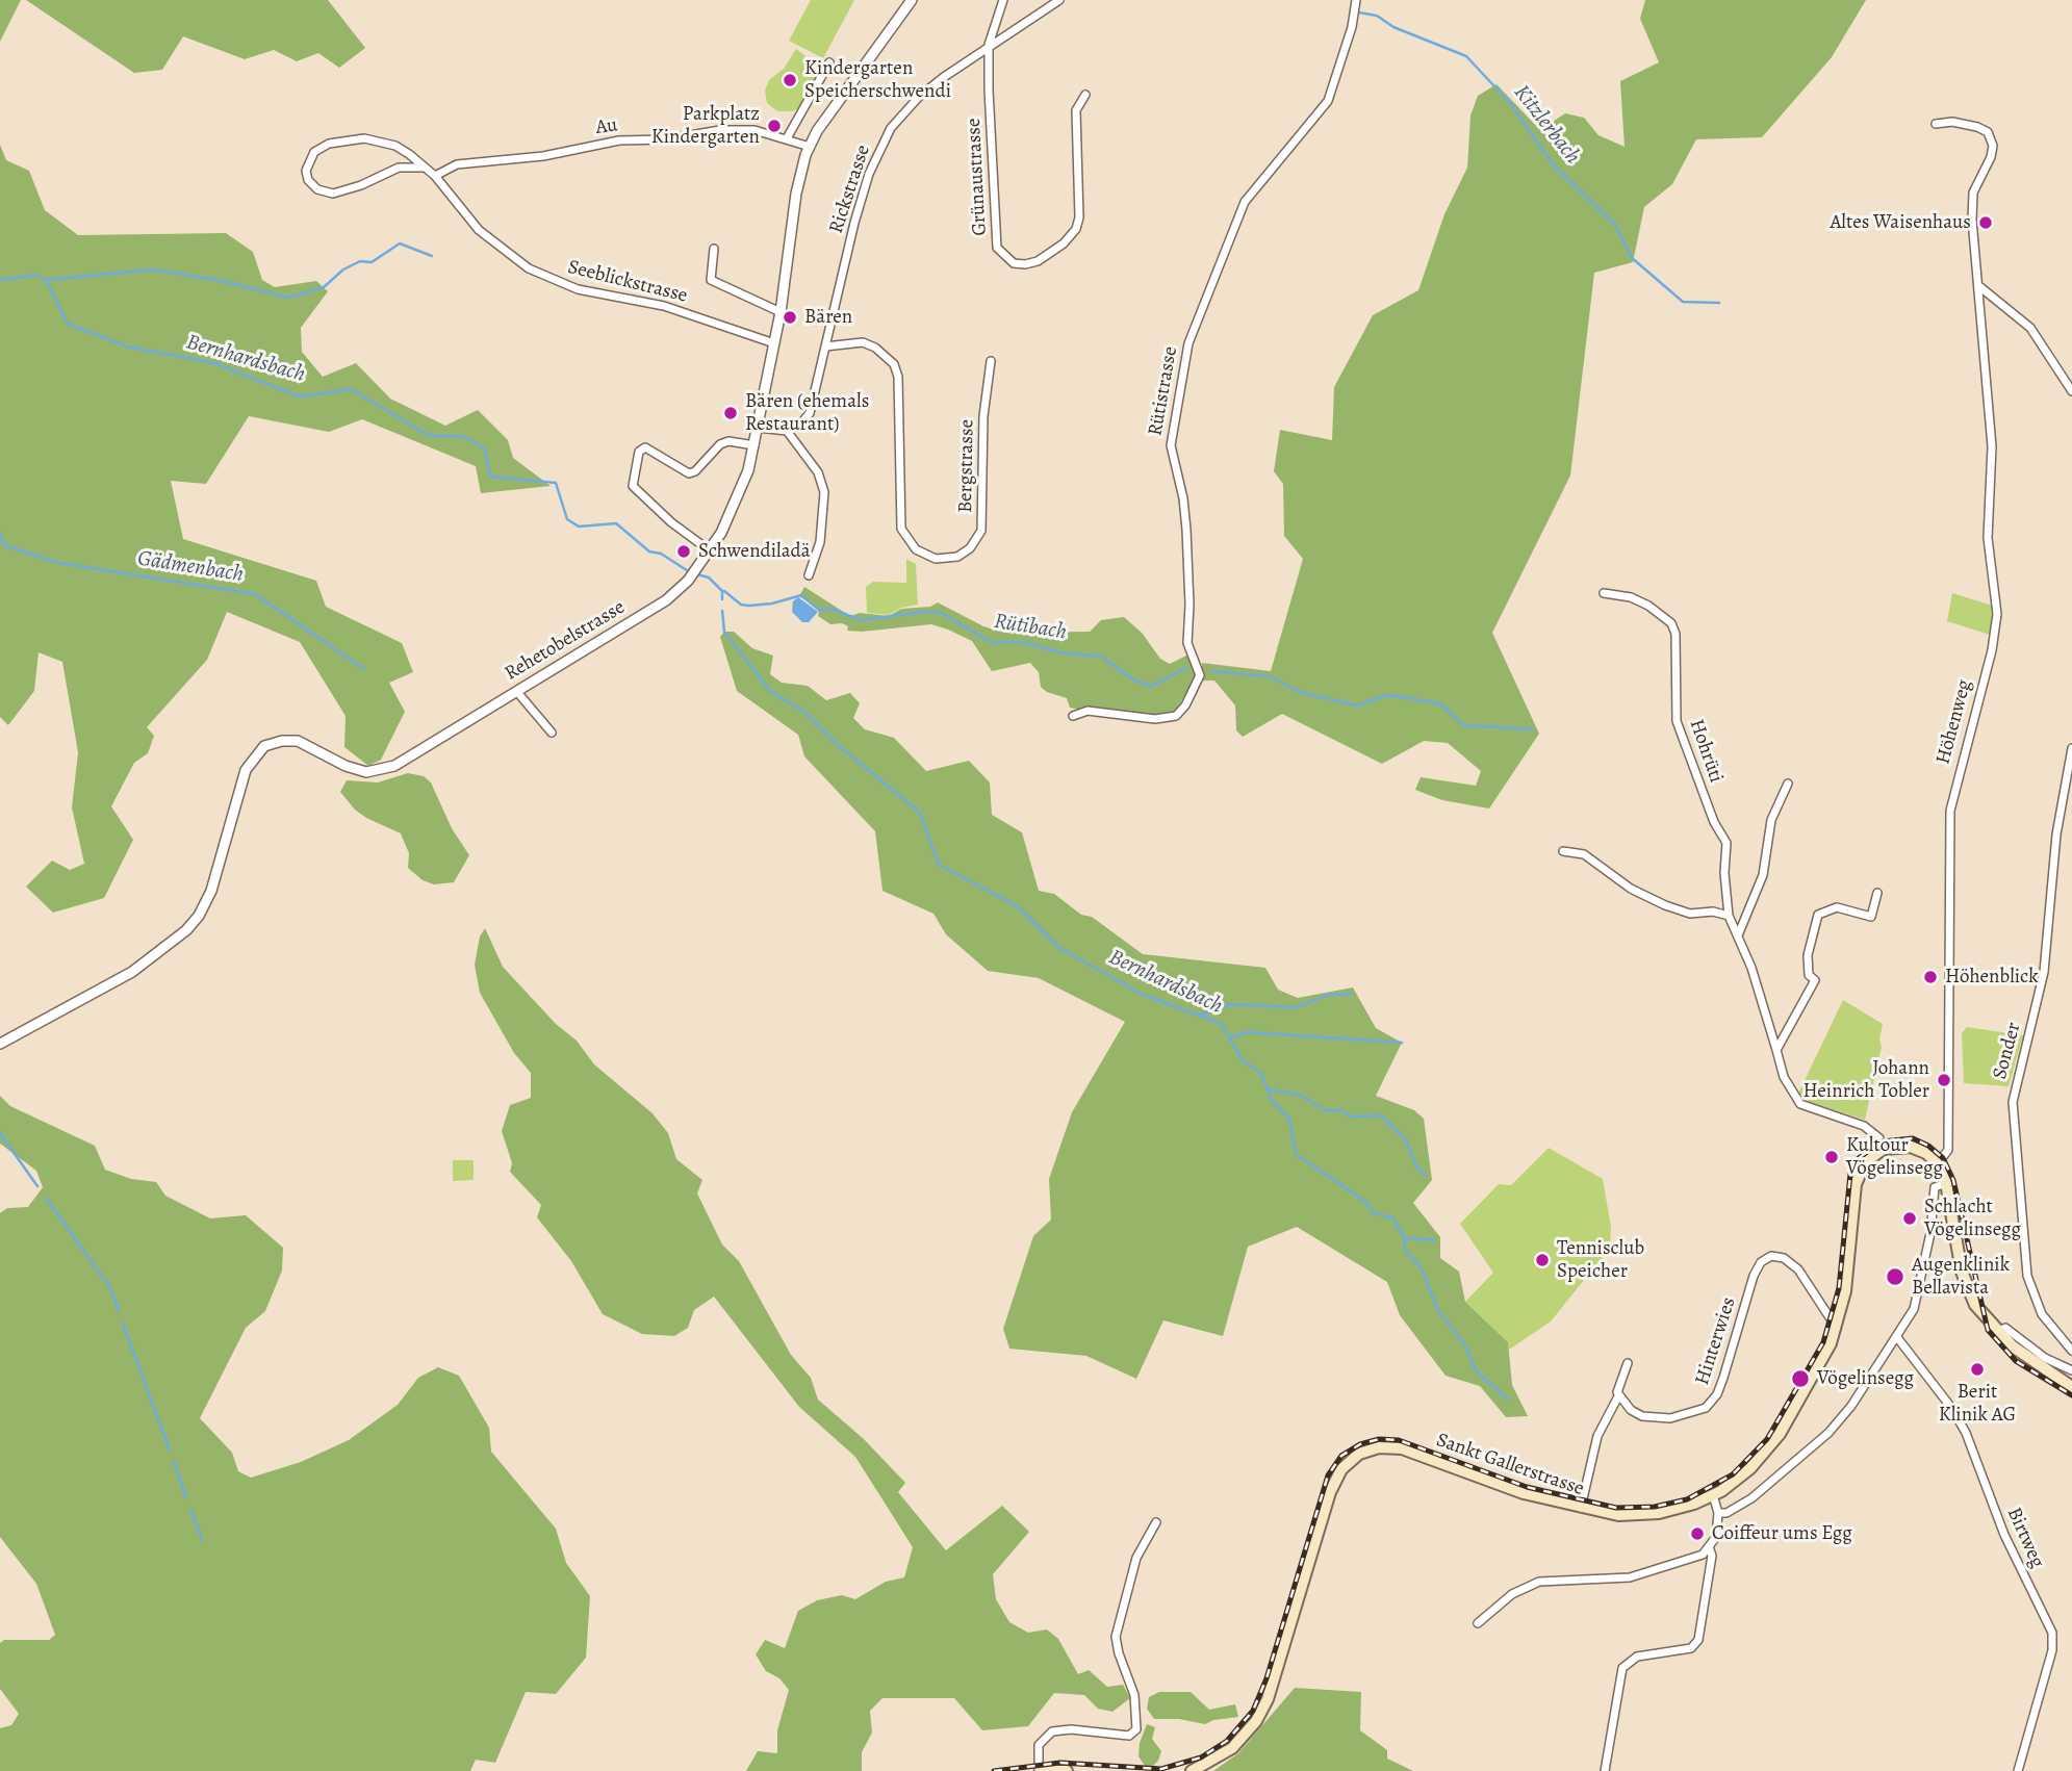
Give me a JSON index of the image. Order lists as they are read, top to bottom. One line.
{"streets":{"main road":["Sankt Gallerstrasse"],"street":["Au","Grünaustrasse","Rickstrasse","Seeblickstrasse","Rütistrasse","Bergstrasse","Rehetobelstrasse","Höhenweg","Hohrüti","Sonder","Hinterwies","Birtweg"]},"crossings":[["Au","Seeblickstrasse"],["Au","Rehetobelstrasse"],["Grünaustrasse","Rickstrasse"],["Rickstrasse","Bergstrasse"],["Seeblickstrasse","Rehetobelstrasse"],["Hohrüti","Sankt Gallerstrasse"],["Hinterwies","Sankt Gallerstrasse"]],"water":["Kitzlerbach","Bernhardsbach","Gädmenbach","Rütibach"],"places":["Kindergarten Speicherschwendi","Parkplatz Kindergarten","Altes Waisenhaus","Bären","Bären (ehemals Restaurant)","Schwendiladä","Höhenblick","Johann Heinrich Tobler","Kultour Vögelinsegg","Schlacht Vögelinsegg","Tennisclub Speicher","Augenklinik Bellavista","Berit Klinik AG","Vögelinsegg","Coiffeur ums Egg"]}
